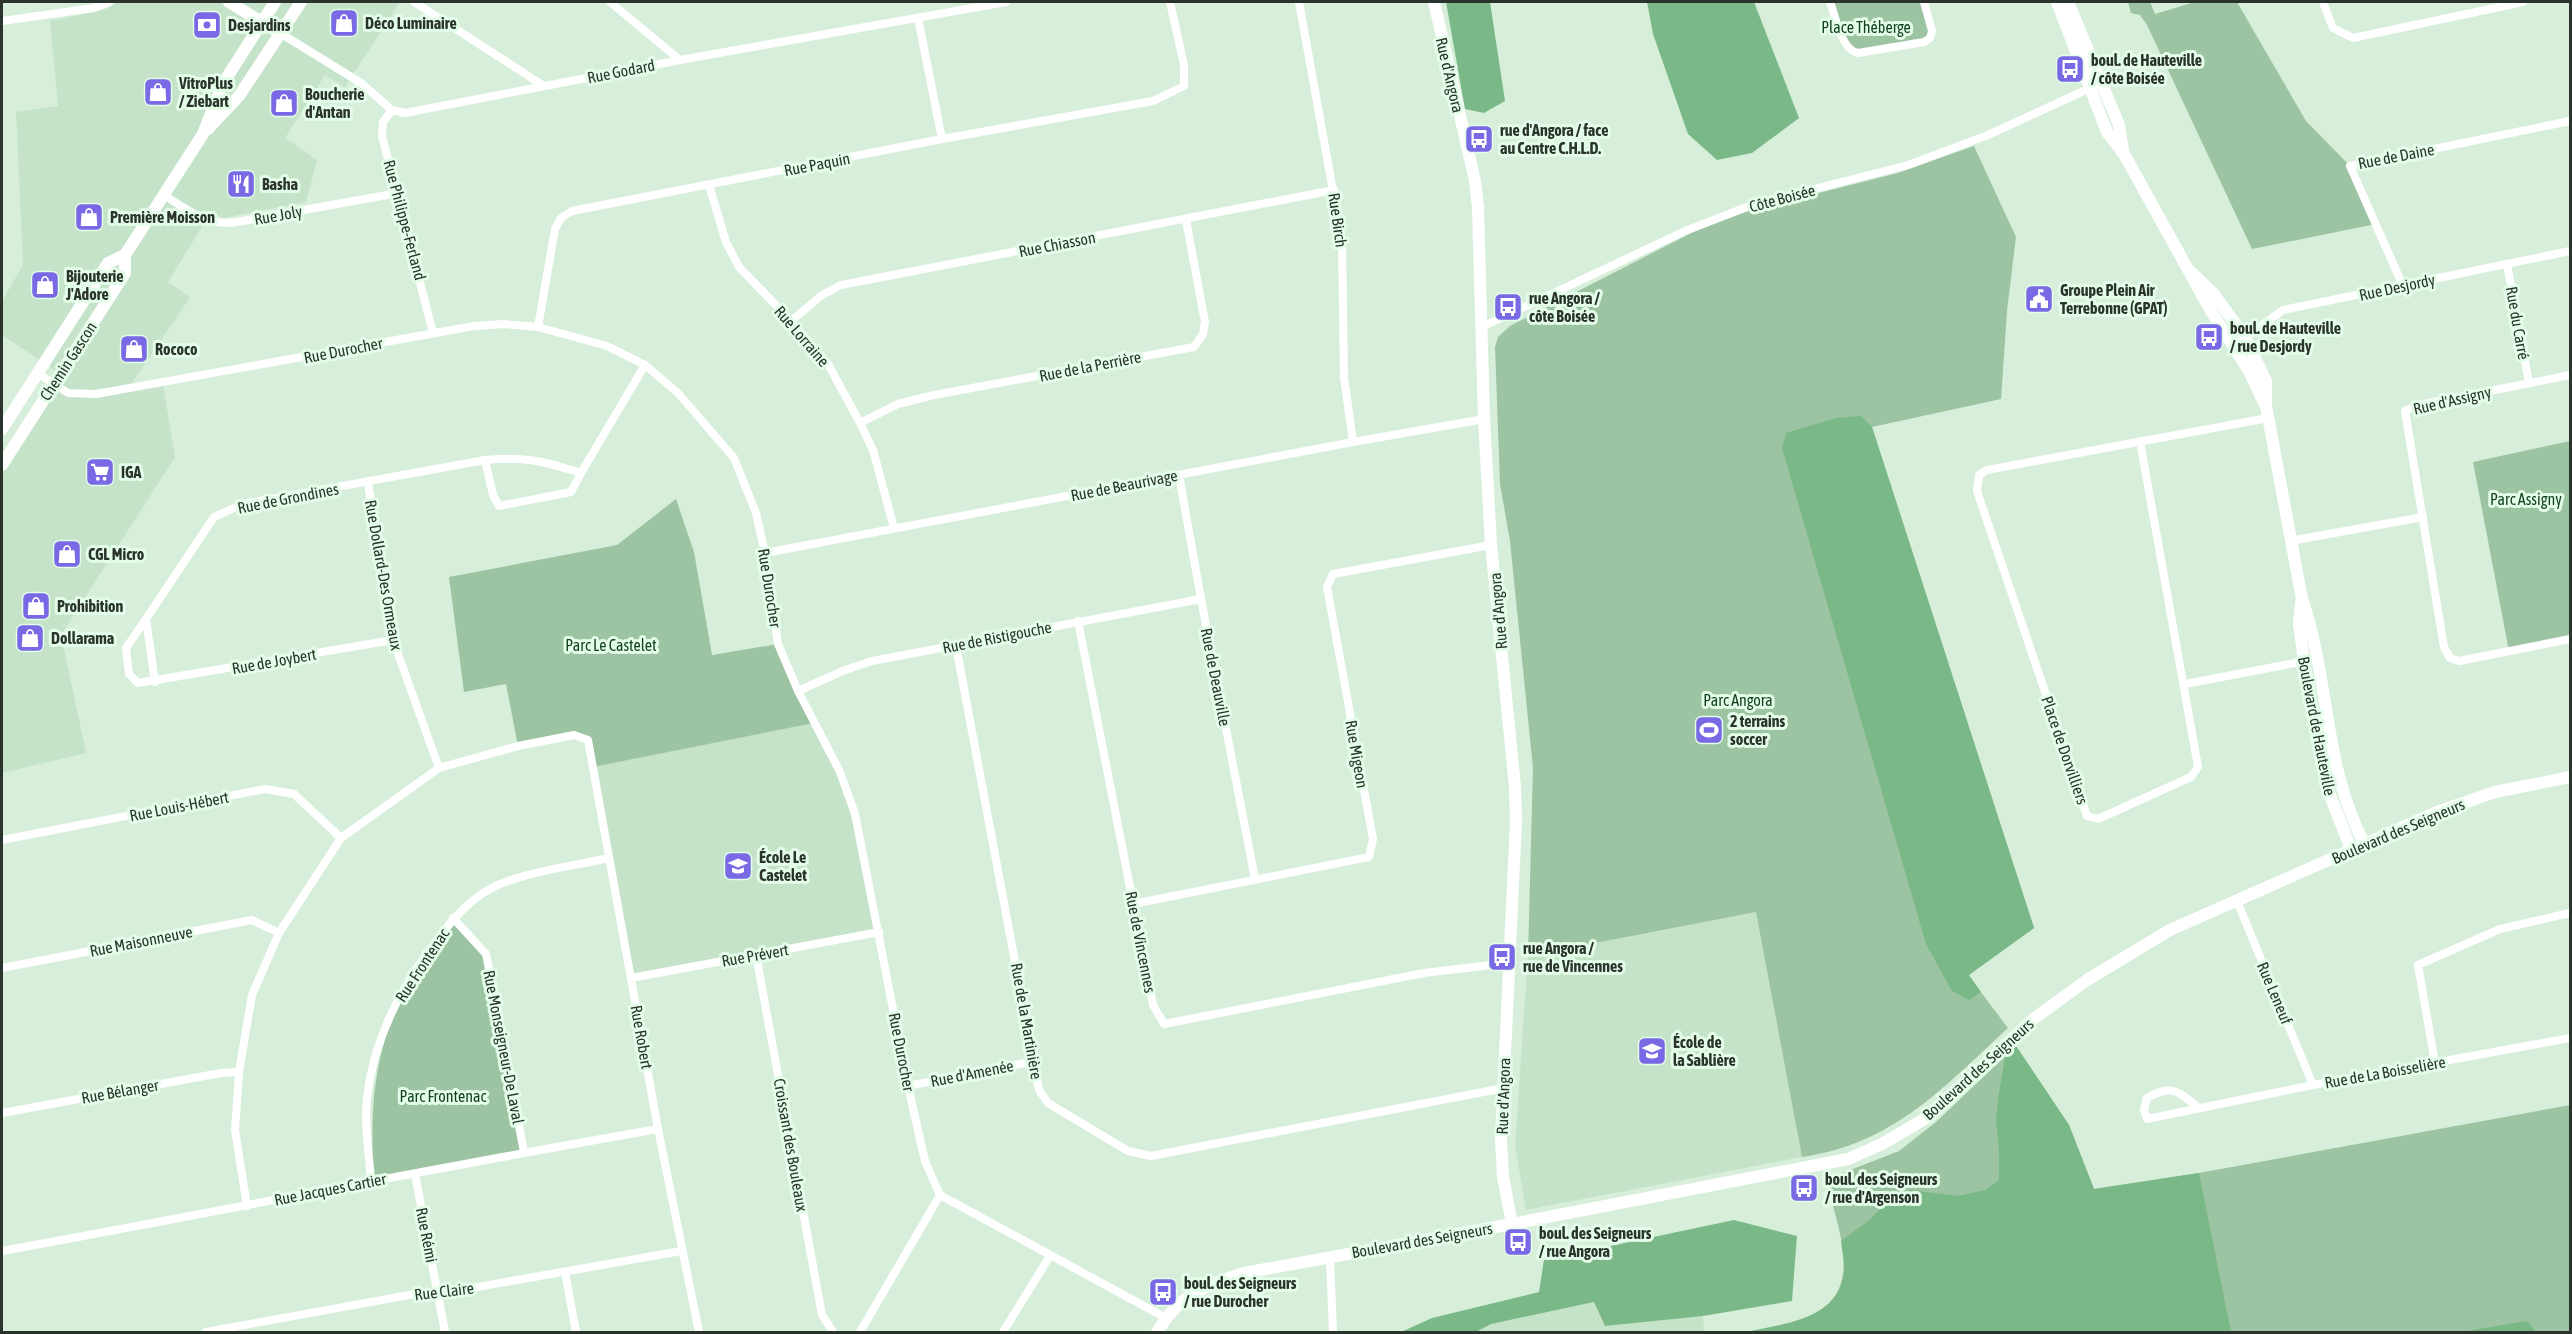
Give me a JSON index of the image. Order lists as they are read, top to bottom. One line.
{"streets":{"street":["Rue Godard","Rue d'Angora","Rue de Daine","Rue Paquin","Côte Boisée","Rue Joly","Rue Philippe-Ferland","Rue Birch","Rue Chiasson","Rue Desjordy","Rue du Carré","Rue Lorraine","Rue Durocher","Chemin Gascon","Rue de la Perrière","Rue d'Assigny","Rue de Beaurivage","Rue de Grondines","Rue Dollard-Des Ormeaux","Rue de Ristigouche","Rue de Joybert","Rue de Deauville","Boulevard de Hauteville","Place de Dorvilliers","Rue Migeon","Rue Louis-Hébert","Boulevard des Seigneurs","Rue Maisonneuve","Rue de Vincennes","Rue Prévert","Rue Frontenac","Rue Leneuf","Rue de la Martinière","Rue Robert","Rue Monseigneur-De Laval","Rue de La Boisselière","Rue d'Amenée","Rue Bélanger","Croissant des Bouleaux","Rue Jacques Cartier","Rue Rémi","Rue Claire"]},"crossings":[["Rue Godard","Rue Philippe-Ferland"],["Rue d'Angora","Côte Boisée"],["Rue d'Angora","Rue de Beaurivage"],["Rue d'Angora","Rue Migeon"],["Rue d'Angora","Boulevard des Seigneurs"],["Rue d'Angora","Rue de Vincennes"],["Rue d'Angora","Rue de la Martinière"],["Rue de Daine","Rue Desjordy"],["Rue Paquin","Rue Lorraine"],["Rue Paquin","Rue Durocher"],["Côte Boisée","Boulevard de Hauteville"],["Rue Joly","Rue Philippe-Ferland"],["Rue Joly","Chemin Gascon"],["Rue Philippe-Ferland","Rue Durocher"],["Rue Birch","Rue Chiasson"],["Rue Birch","Rue de Beaurivage"],["Rue Chiasson","Rue Lorraine"],["Rue Chiasson","Rue de la Perrière"],["Rue Desjordy","Rue du Carré"],["Rue Desjordy","Boulevard de Hauteville"],["Rue du Carré","Rue d'Assigny"],["Rue Lorraine","Rue de la Perrière"],["Rue Lorraine","Rue de Beaurivage"],["Rue Durocher","Chemin Gascon"],["Rue Durocher","Rue de Beaurivage"],["Rue Durocher","Rue de Ristigouche"],["Rue Durocher","Rue Prévert"],["Rue Durocher","Rue d'Amenée"],["Rue de Beaurivage","Rue de Deauville"],["Rue de Grondines","Rue Dollard-Des Ormeaux"],["Rue de Grondines","Rue de Joybert"],["Rue Dollard-Des Ormeaux","Rue de Joybert"],["Rue Dollard-Des Ormeaux","Rue Robert"],["Rue de Ristigouche","Rue de Deauville"],["Rue de Ristigouche","Rue de Vincennes"],["Rue de Ristigouche","Rue de la Martinière"],["Rue de Deauville","Rue Migeon"],["Boulevard de Hauteville","Place de Dorvilliers"],["Boulevard de Hauteville","Boulevard des Seigneurs"],["Rue Migeon","Rue de Vincennes"],["Boulevard des Seigneurs","Rue Leneuf"],["Rue Prévert","Rue Robert"],["Rue Prévert","Croissant des Bouleaux"],["Rue Frontenac","Rue Robert"],["Rue Frontenac","Rue Monseigneur-De Laval"],["Rue Frontenac","Rue Jacques Cartier"],["Rue Leneuf","Rue de La Boisselière"],["Rue de la Martinière","Rue d'Amenée"],["Rue Robert","Rue Jacques Cartier"],["Rue Robert","Rue Claire"],["Rue Monseigneur-De Laval","Rue Jacques Cartier"],["Rue Jacques Cartier","Rue Rémi"],["Rue Rémi","Rue Claire"]],"parks":["Place Théberge","Parc Assigny","Parc Le Castelet","Parc Angora","Parc Frontenac"],"places":{"shop":["Déco Luminaire","VitroPlus / Ziebart","Boucherie d'Antan","Première Moisson","Bijouterie J'Adore","Rococo","CGL Micro","Prohibition","Dollarama"],"bank":["Desjardins"],"bus stop":["boul. de Hauteville / côte Boisée","rue d'Angora / face au Centre C.H.L.D.","rue Angora / côte Boisée","boul. de Hauteville / rue Desjordy","rue Angora / rue de Vincennes","boul. des Seigneurs / rue d'Argenson","boul. des Seigneurs / rue Angora","boul. des Seigneurs / rue Durocher"],"restaurant":["Basha"],"public building":["Groupe Plein Air Terrebonne (GPAT)"],"supermarket":["IGA"],"sports":["2 terrains soccer"],"school or university":["École Le Castelet","École de la Sablière"]}}
